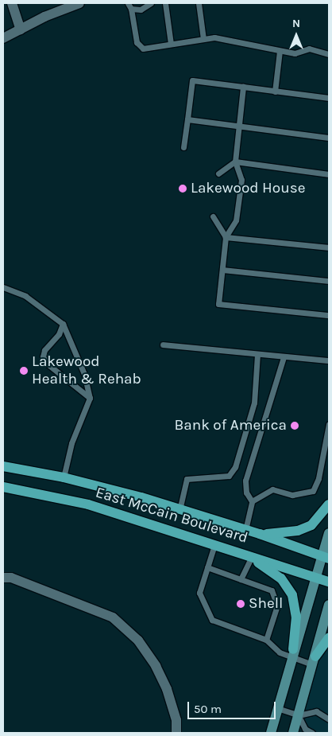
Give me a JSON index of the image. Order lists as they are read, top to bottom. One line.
{"streets":{"main road":["East McCain Boulevard"]},"places":["Lakewood House","Lakewood Health & Rehab","Bank of America","Shell"],"scale_bar":"50 m","north":"top"}
